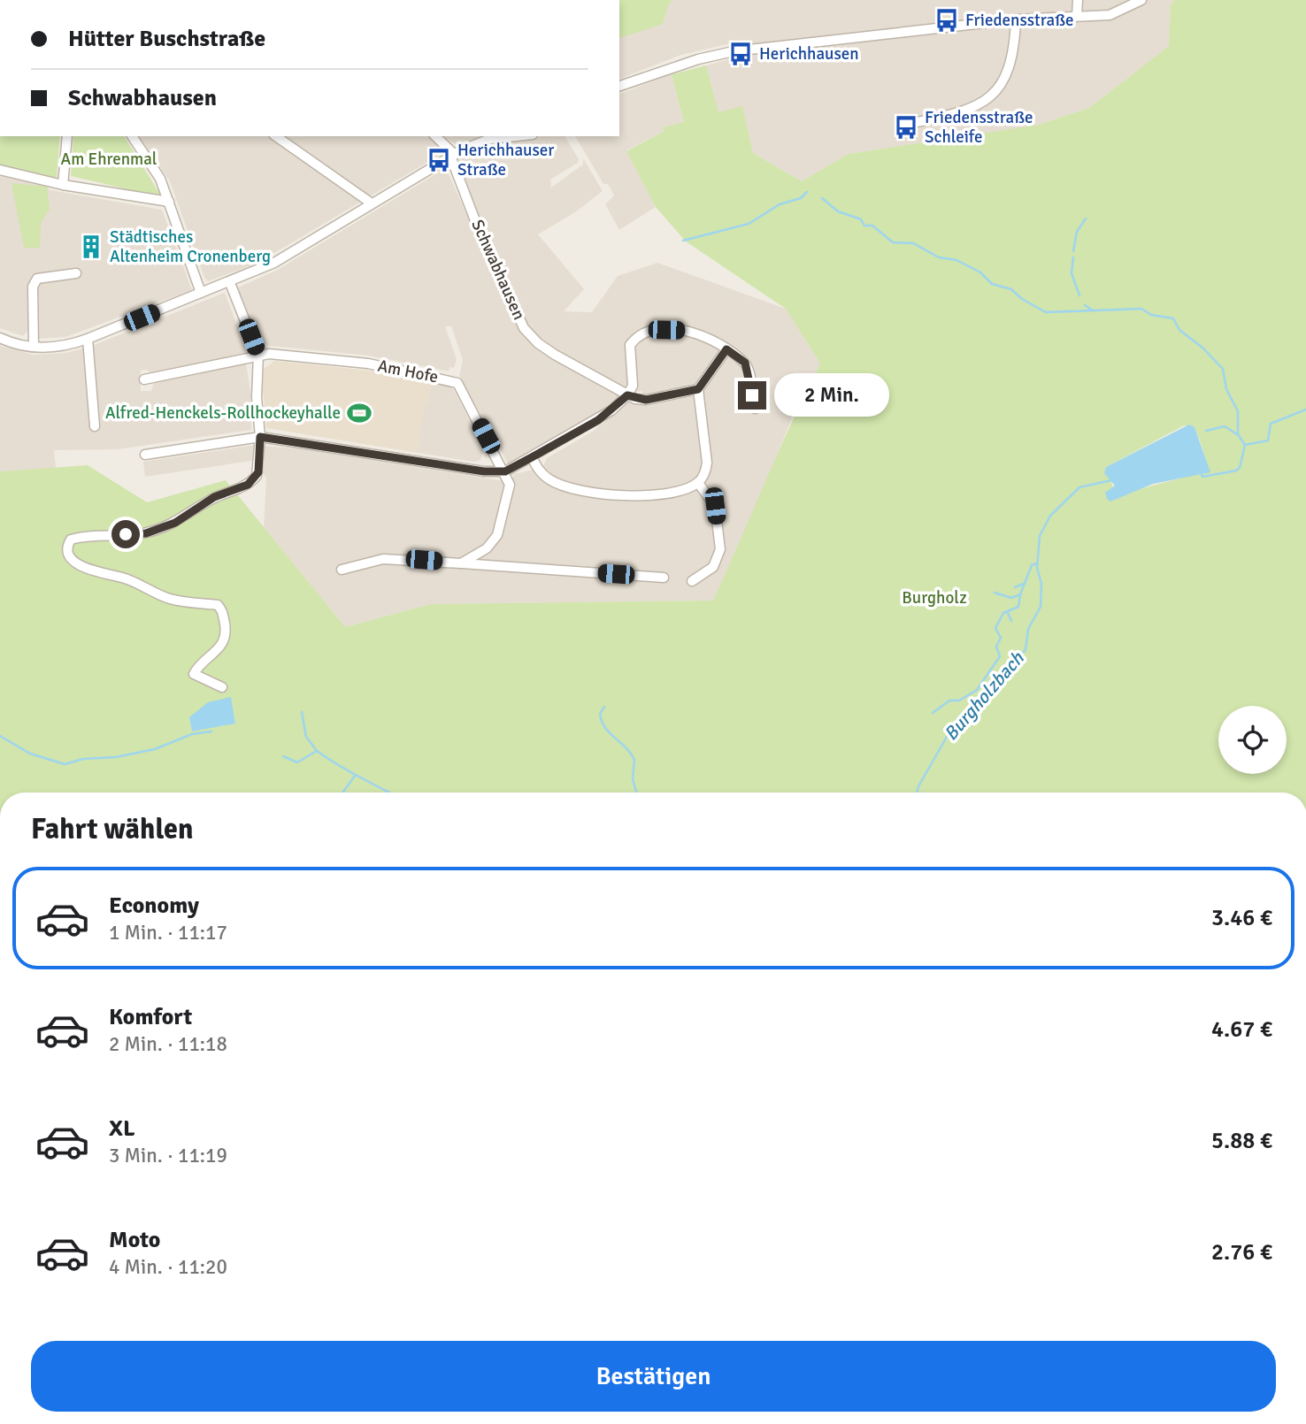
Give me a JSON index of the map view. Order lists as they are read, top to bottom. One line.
{"streets":{"street":["Schwabhausen","Am Hofe"]},"water":["Burgholzbach"],"parks":["Am Ehrenmal","Burgholz"],"places":{"bus stop":["Friedensstraße","Herichhausen","Friedensstraße Schleife","Herichhauser Straße"],"building":["Städtisches Altenheim Cronenberg"],"sports":["Alfred-Henckels-Rollhockeyhalle"]},"page":{"banner":["Hütter Buschstraße","Schwabhausen"],"bubble":"2 Min.","heading":"Fahrt wählen","list":[{"name":"Economy","note":"1 Min. · 11:17","value":"3.46 €"},{"name":"Komfort","note":"2 Min. · 11:18","value":"4.67 €"},{"name":"XL","note":"3 Min. · 11:19","value":"5.88 €"},{"name":"Moto","note":"4 Min. · 11:20","value":"2.76 €"}],"buttons":"Bestätigen"}}
